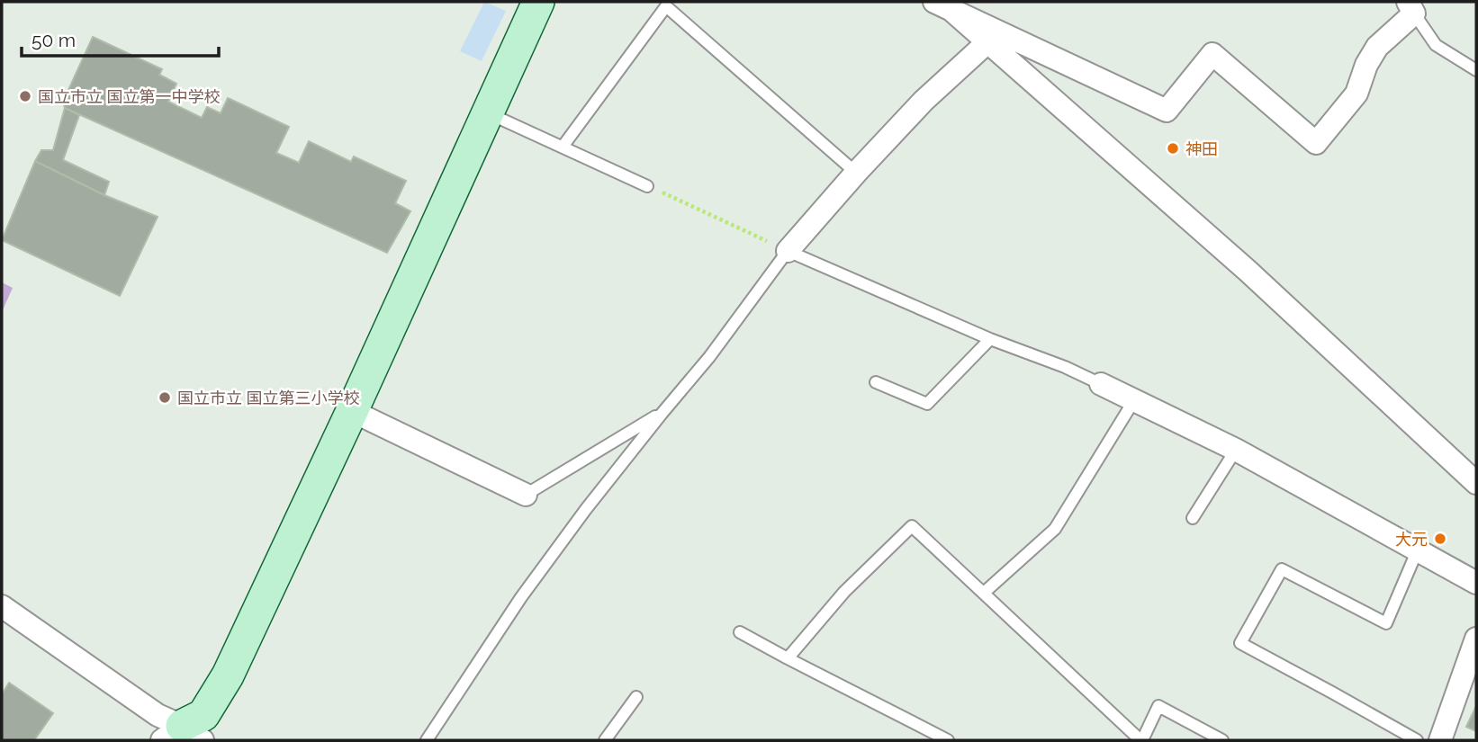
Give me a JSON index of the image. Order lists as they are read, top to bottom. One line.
{"places":["国立市立 国立第一中学校","神田","国立市立 国立第三小学校","大元"],"scale_bar":"50 m"}
